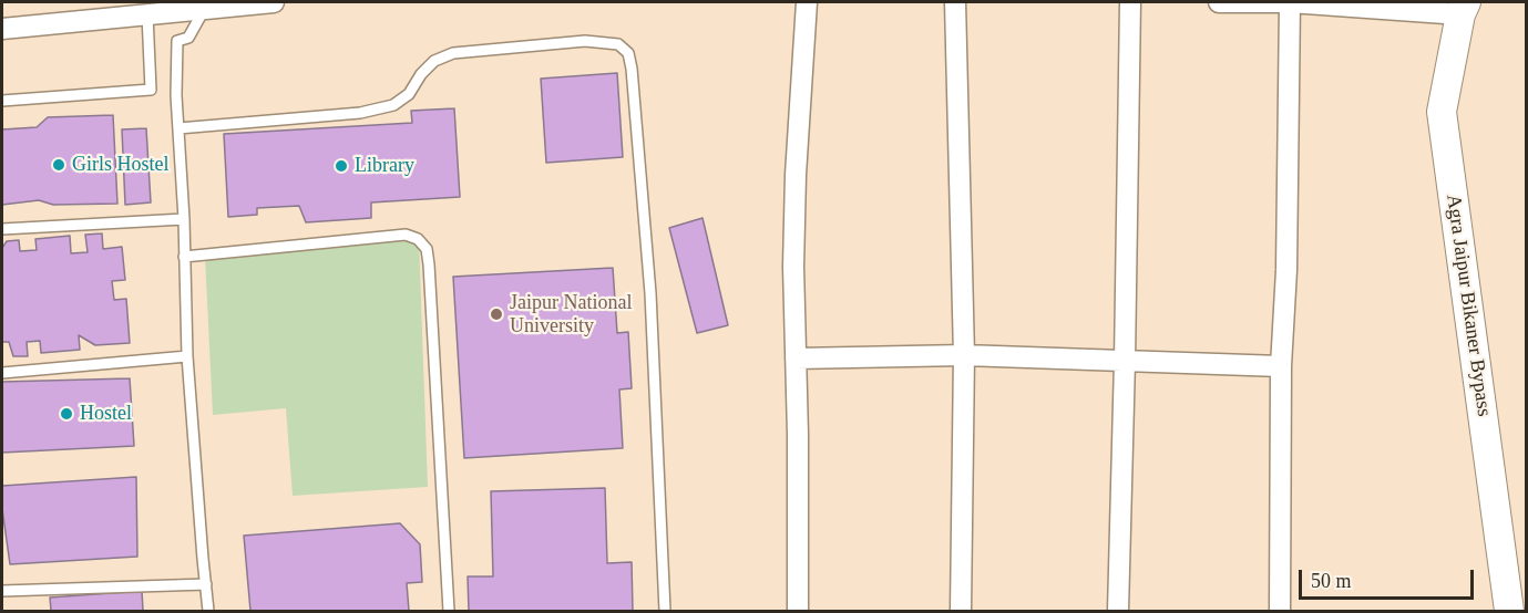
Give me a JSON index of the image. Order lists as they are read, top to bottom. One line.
{"streets":{"main road":["Agra Jaipur Bikaner Bypass"]},"places":["Girls Hostel","Library","Jaipur National University","Hostel"],"scale_bar":"50 m"}
